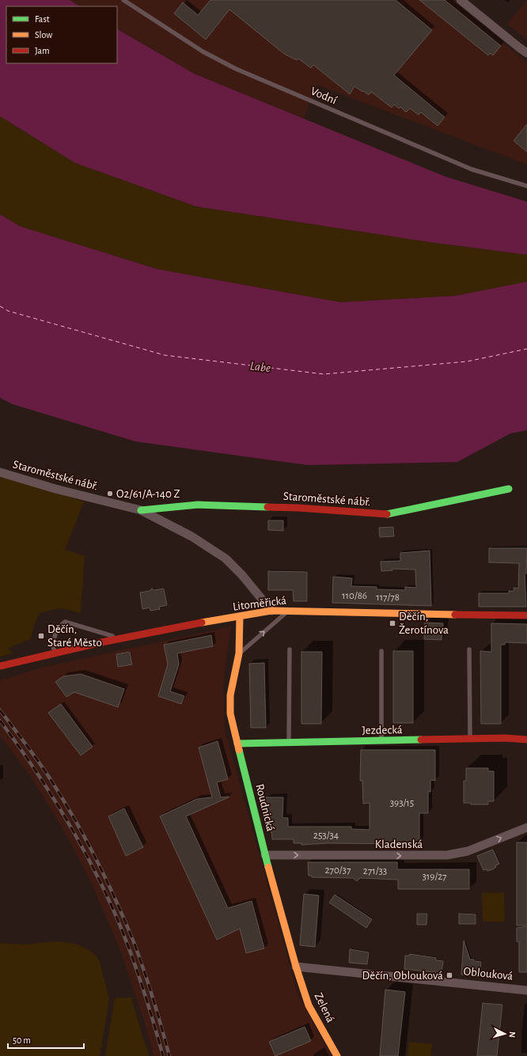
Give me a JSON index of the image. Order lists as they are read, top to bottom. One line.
{"streets":{"street":["Staroměstské nábř.","Litoměřická","Jezdecká","Roudnická","Kladenská","Oblouková","Zelená"],"lane":["Vodní"]},"crossings":[["Staroměstské nábř.","Litoměřická"],["Litoměřická","Roudnická"],["Jezdecká","Roudnická"],["Roudnická","Kladenská"],["Roudnická","Oblouková"],["Roudnická","Zelená"],["Oblouková","Zelená"]],"one_way":["Kladenská"],"water":["Labe"],"places":{"other":["O2/61/A-140 Z"],"transit":["Děčín, Žerotínova","Děčín, Staré Město","Děčín, Oblouková"]},"house_numbers":["110/86","117/78","393/15","253/34","270/37","271/33","319/27"],"legend":["Fast","Slow","Jam"],"scale_bar":"50 m","north":"right"}
